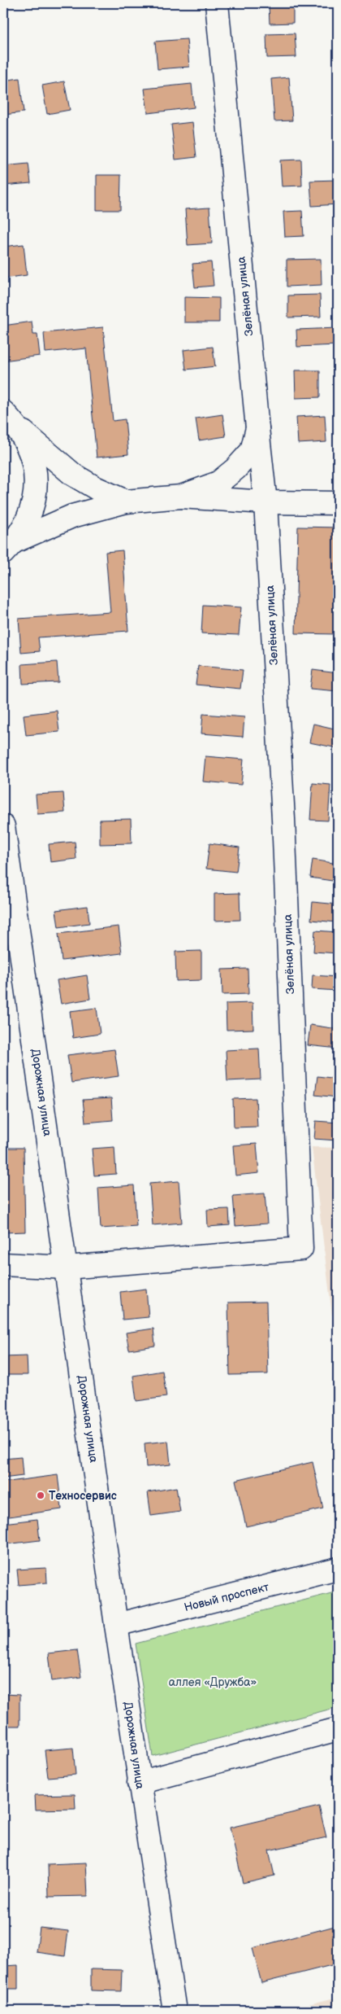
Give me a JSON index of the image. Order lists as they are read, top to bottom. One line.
{"streets":{"main road":["Зелёная улица","Дорожная улица","Новый проспект"]},"crossings":[["Зелёная улица","Дорожная улица"],["Дорожная улица","Новый проспект"]],"parks":["аллея «Дружба»"],"places":["Техносервис"]}
